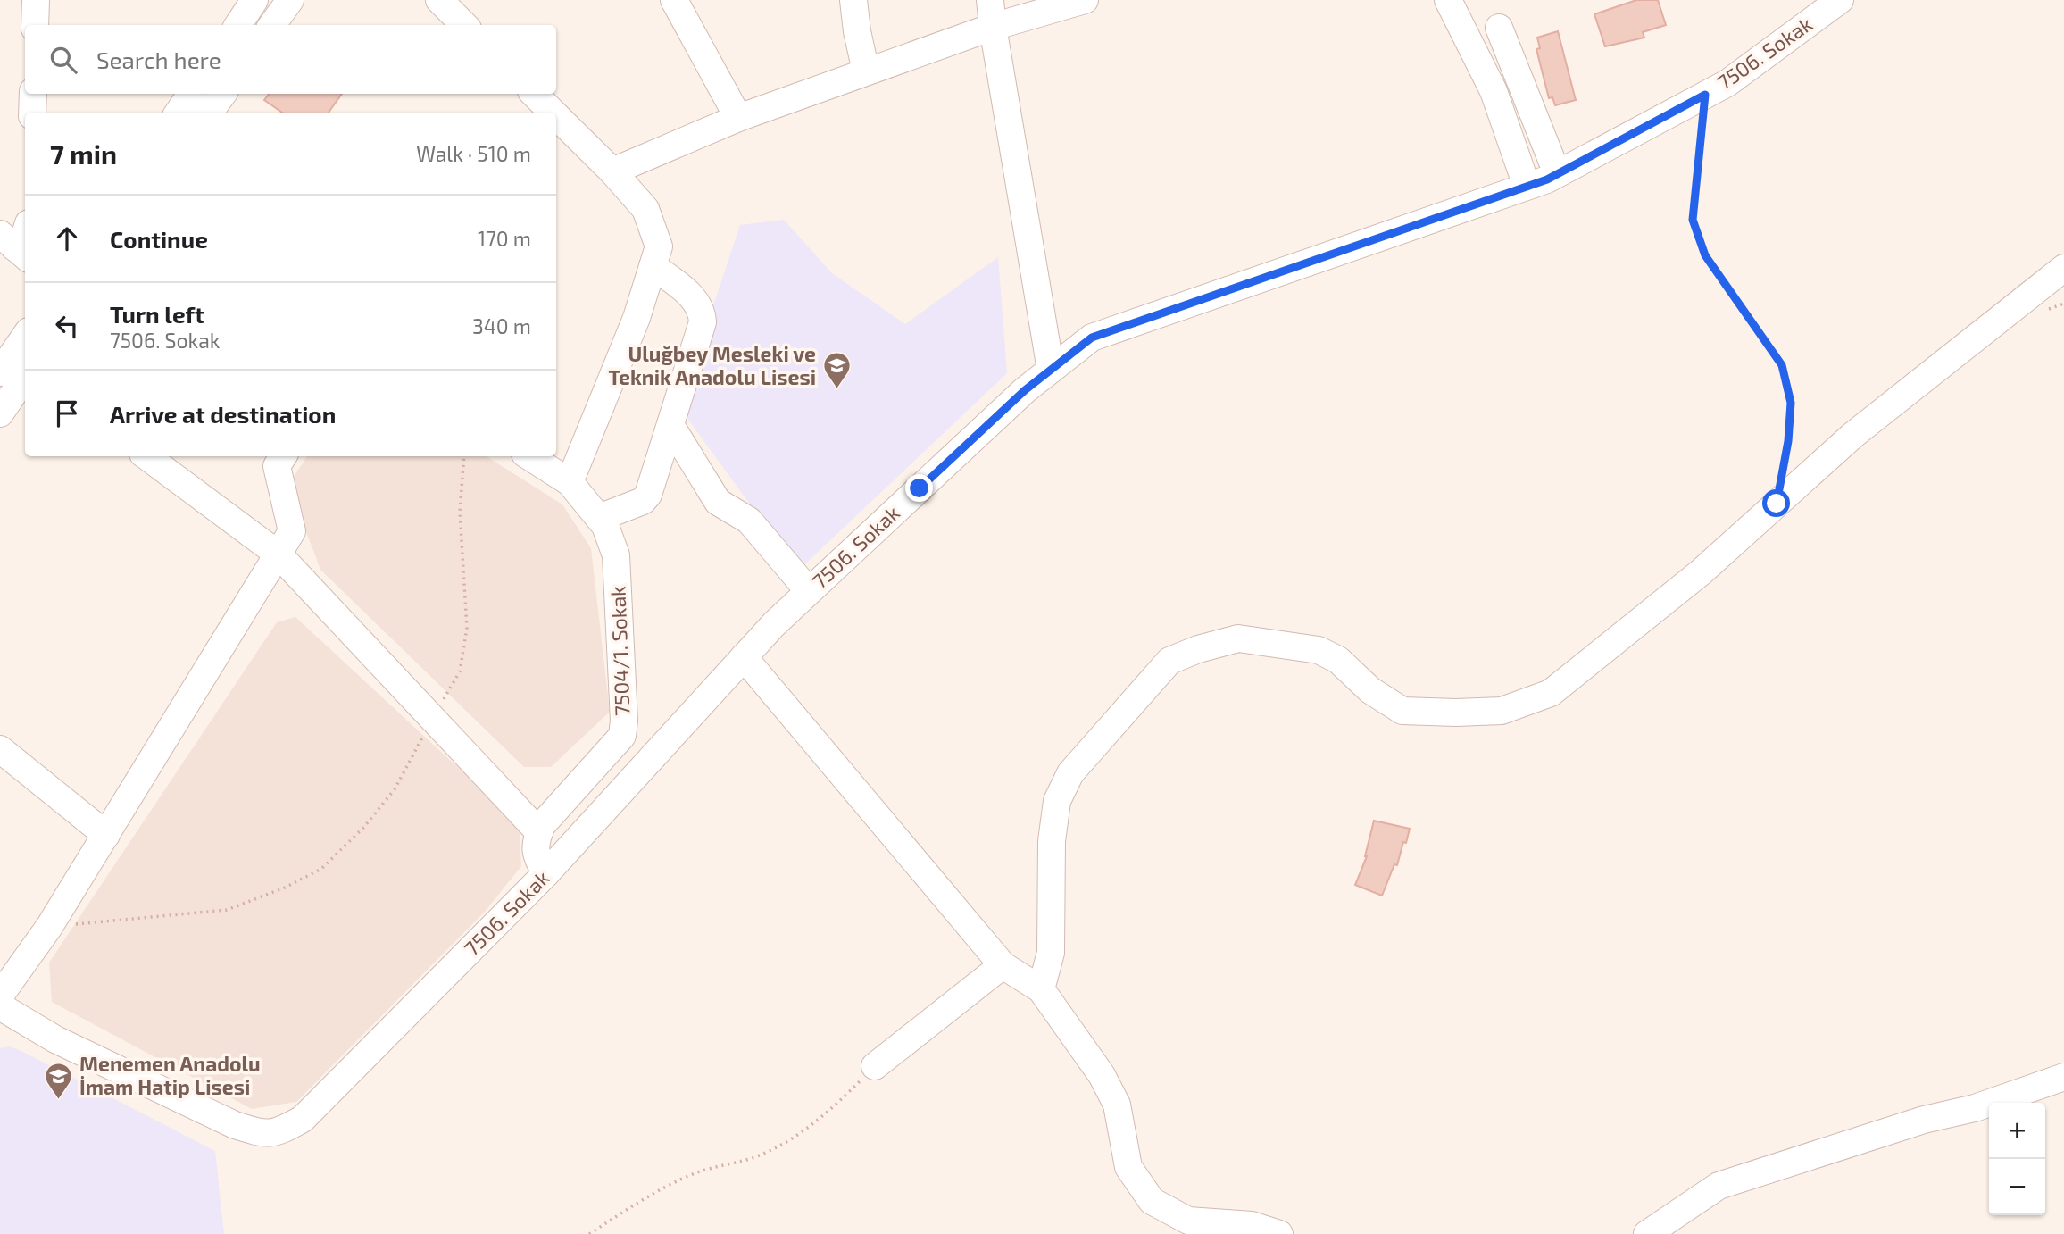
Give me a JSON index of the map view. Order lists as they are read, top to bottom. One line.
{"streets":{"street":["7506. Sokak","7504/1. Sokak"]},"places":{"school or university":["Uluğbey Mesleki ve Teknik Anadolu Lisesi","Menemen Anadolu İmam Hatip Lisesi"]},"page":{"search":"Search here","heading":["7 min","Walk · 510 m"],"list":[["Continue","170 m"],["Turn left","7506. Sokak","340 m"],"Arrive at destination"],"map_buttons":["+","−"]}}
